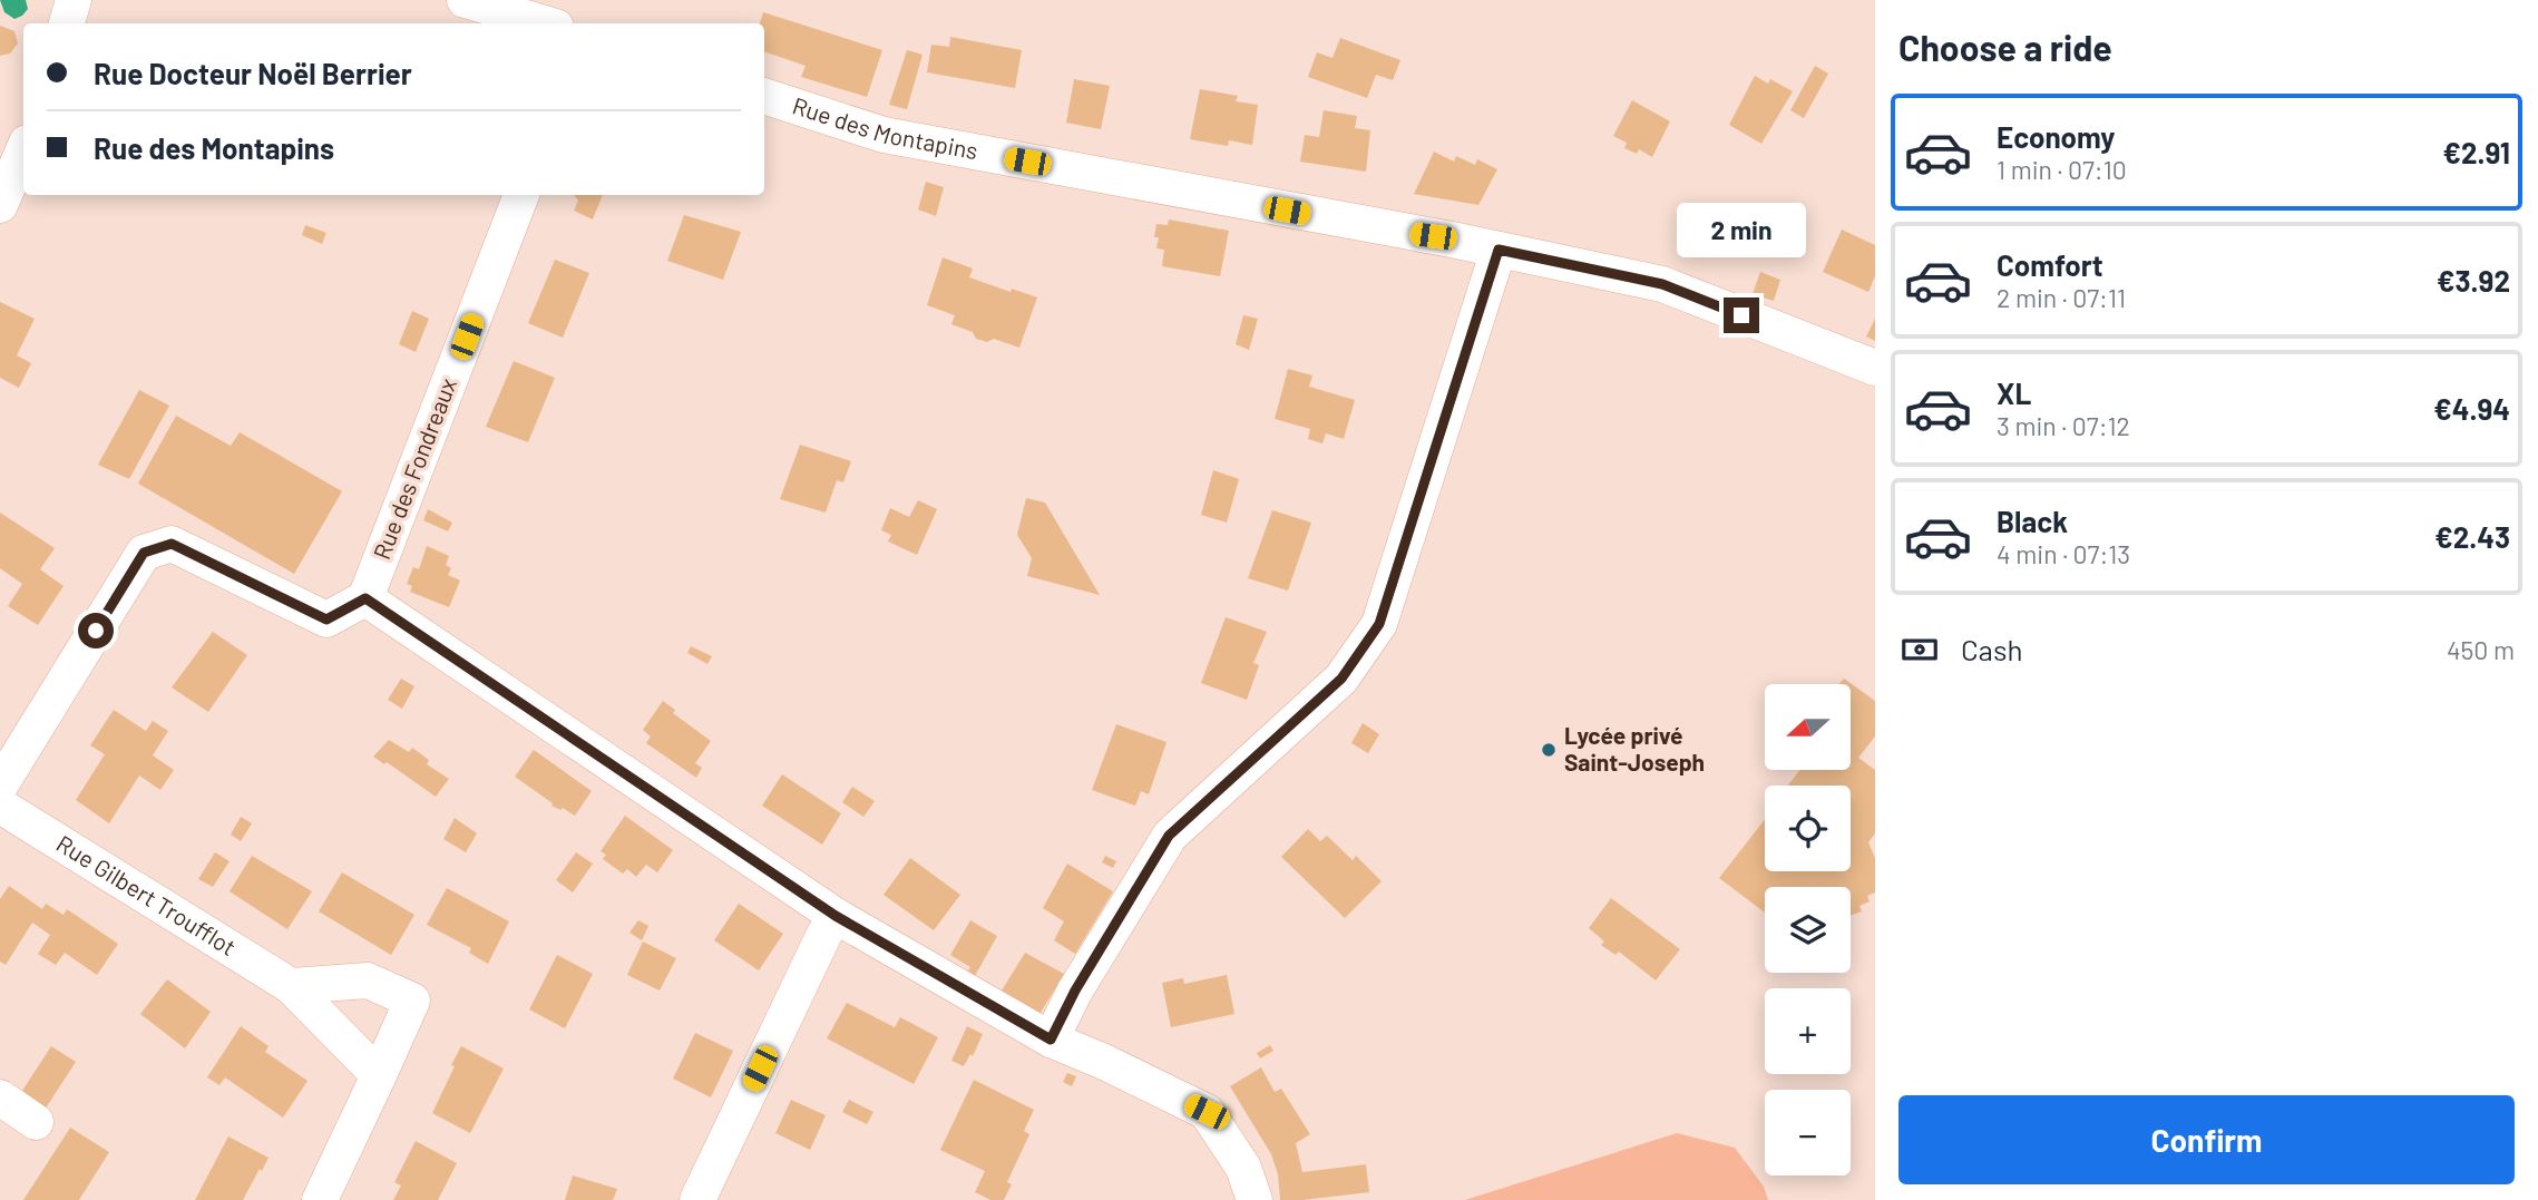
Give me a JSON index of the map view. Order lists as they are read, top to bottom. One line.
{"streets":{"street":["Rue des Montapins","Rue des Fondreaux","Rue Gilbert Troufflot"]},"places":["Lycée privé Saint-Joseph"],"north":"left","page":{"heading":"Choose a ride","banner":["Rue Docteur Noël Berrier","Rue des Montapins"],"list":[{"name":"Economy","note":"1 min · 07:10","value":"€2.91"},{"name":"Comfort","note":"2 min · 07:11","value":"€3.92"},{"name":"XL","note":"3 min · 07:12","value":"€4.94"},{"name":"Black","note":"4 min · 07:13","value":"€2.43"}],"bubble":"2 min","pay":["Cash","450 m"],"map_buttons":["+","−"],"buttons":"Confirm"}}
